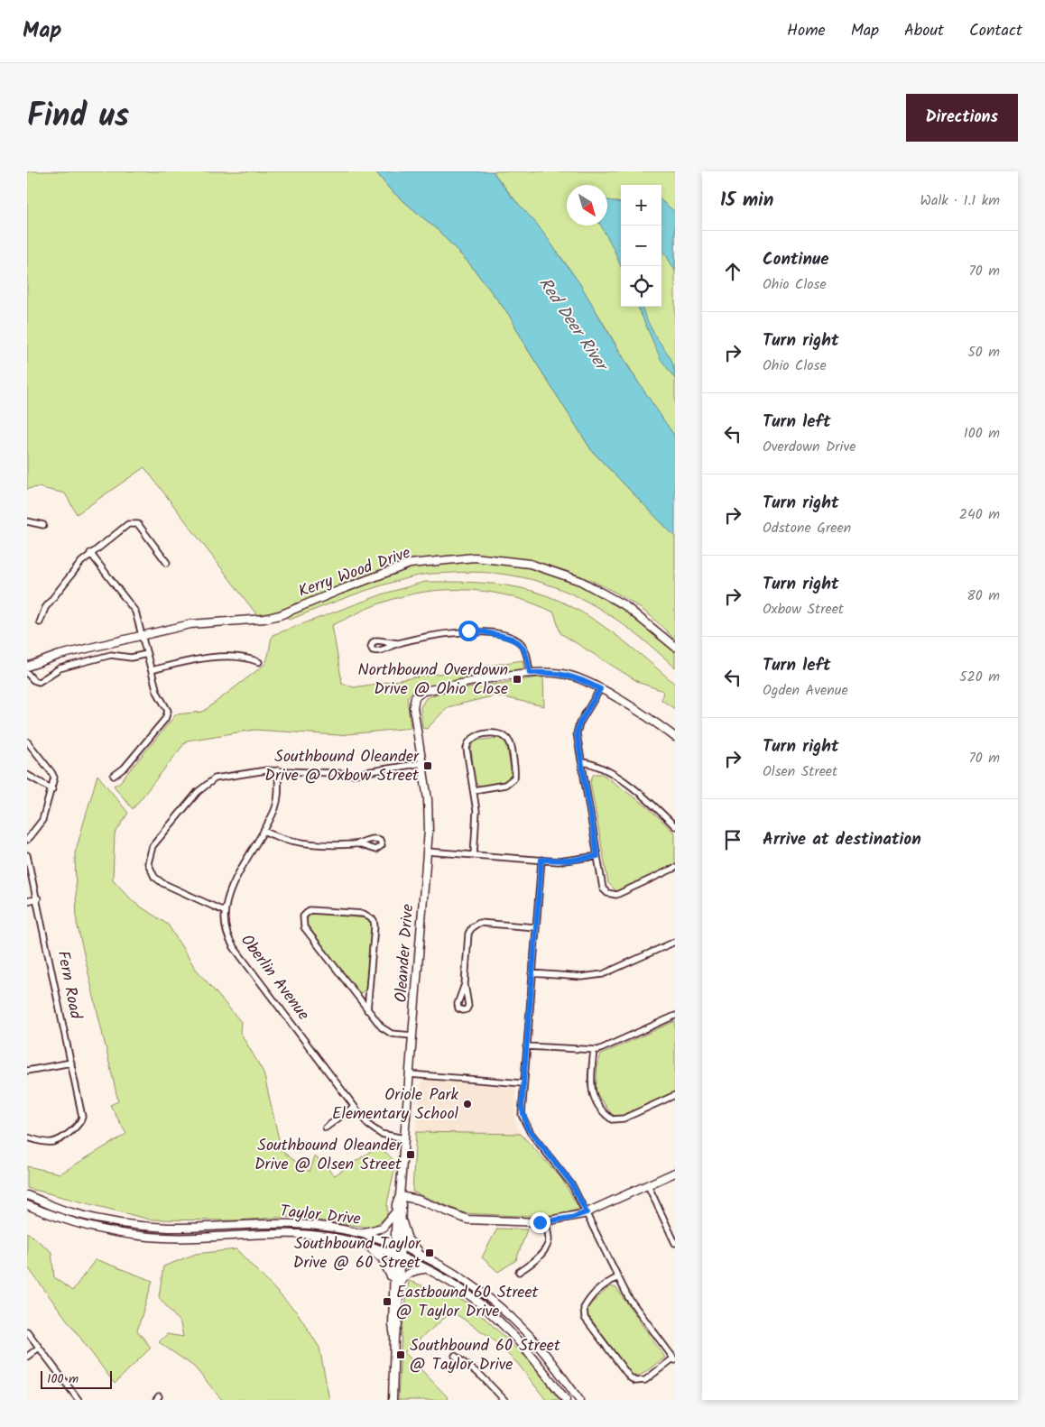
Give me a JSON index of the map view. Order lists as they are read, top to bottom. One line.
{"streets":{"street":["Kerry Wood Drive","Oleander Drive","Oberlin Avenue","Fern Road","Taylor Drive"]},"crossings":[["Oleander Drive","Oberlin Avenue"],["Oleander Drive","Taylor Drive"]],"water":["Red Deer River"],"places":{"transit":["Northbound Overdown Drive @ Ohio Close","Southbound Oleander Drive @ Oxbow Street","Southbound Oleander Drive @ Olsen Street","Southbound Taylor Drive @ 60 Street","Eastbound 60 Street @ Taylor Drive","Southbound 60 Street @ Taylor Drive"],"other":["Oriole Park Elementary School"]},"scale_bar":"100 m","north":"bottom right","page":{"header":"Map","nav":["Home","Map","About","Contact"],"title":"Find us","buttons":"Directions","heading":["15 min","Walk · 1.1 km"],"map_buttons":["+","−"],"list":[["Continue","Ohio Close","70 m"],["Turn right","Ohio Close","50 m"],["Turn left","Overdown Drive","100 m"],["Turn right","Odstone Green","240 m"],["Turn right","Oxbow Street","80 m"],["Turn left","Ogden Avenue","520 m"],["Turn right","Olsen Street","70 m"],"Arrive at destination"],"scale":"100 m"}}
